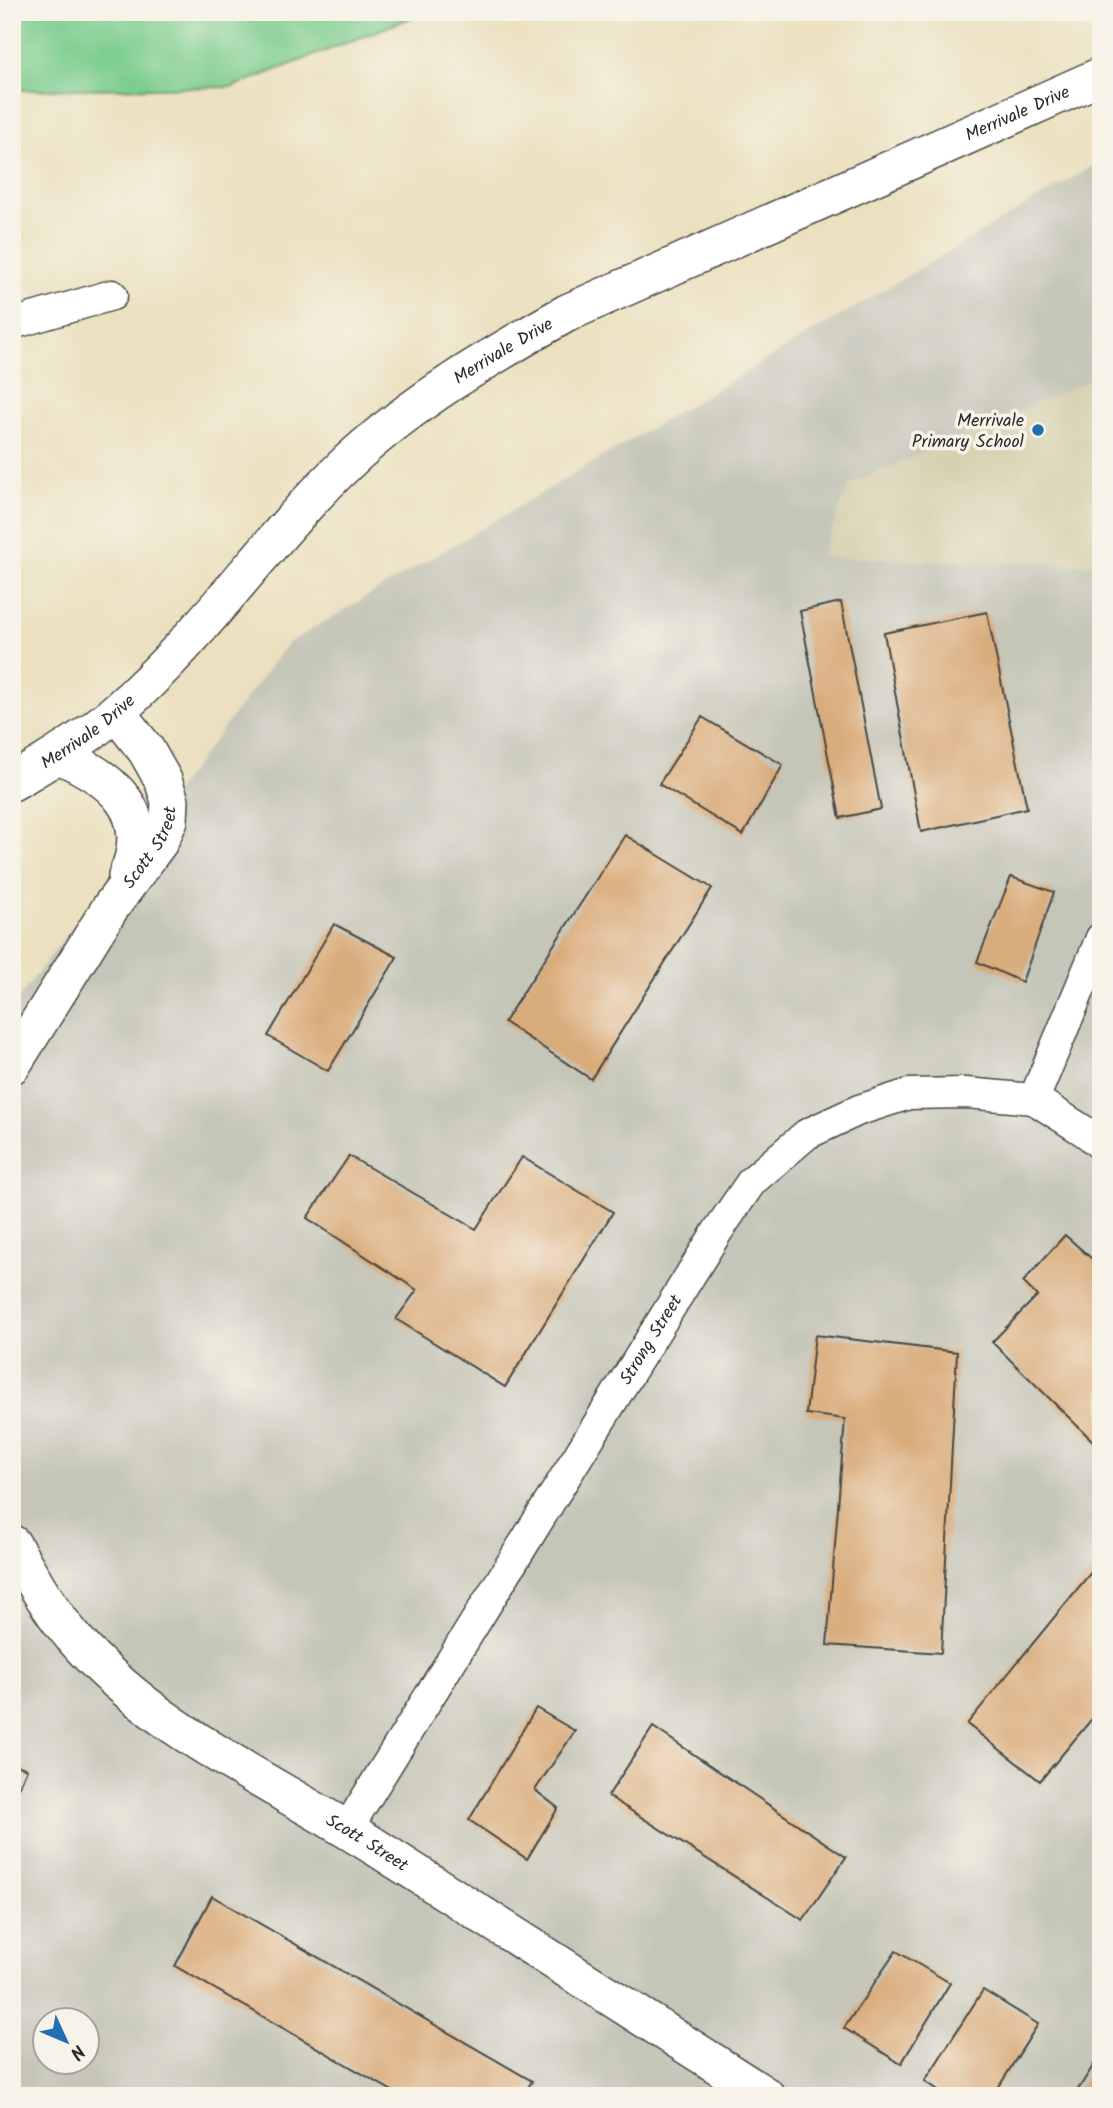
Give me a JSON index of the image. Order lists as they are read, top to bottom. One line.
{"streets":{"street":["Merrivale Drive","Scott Street","Strong Street"]},"crossings":[["Merrivale Drive","Scott Street"],["Scott Street","Strong Street"]],"places":["Merrivale Primary School"],"north":"bottom right"}
